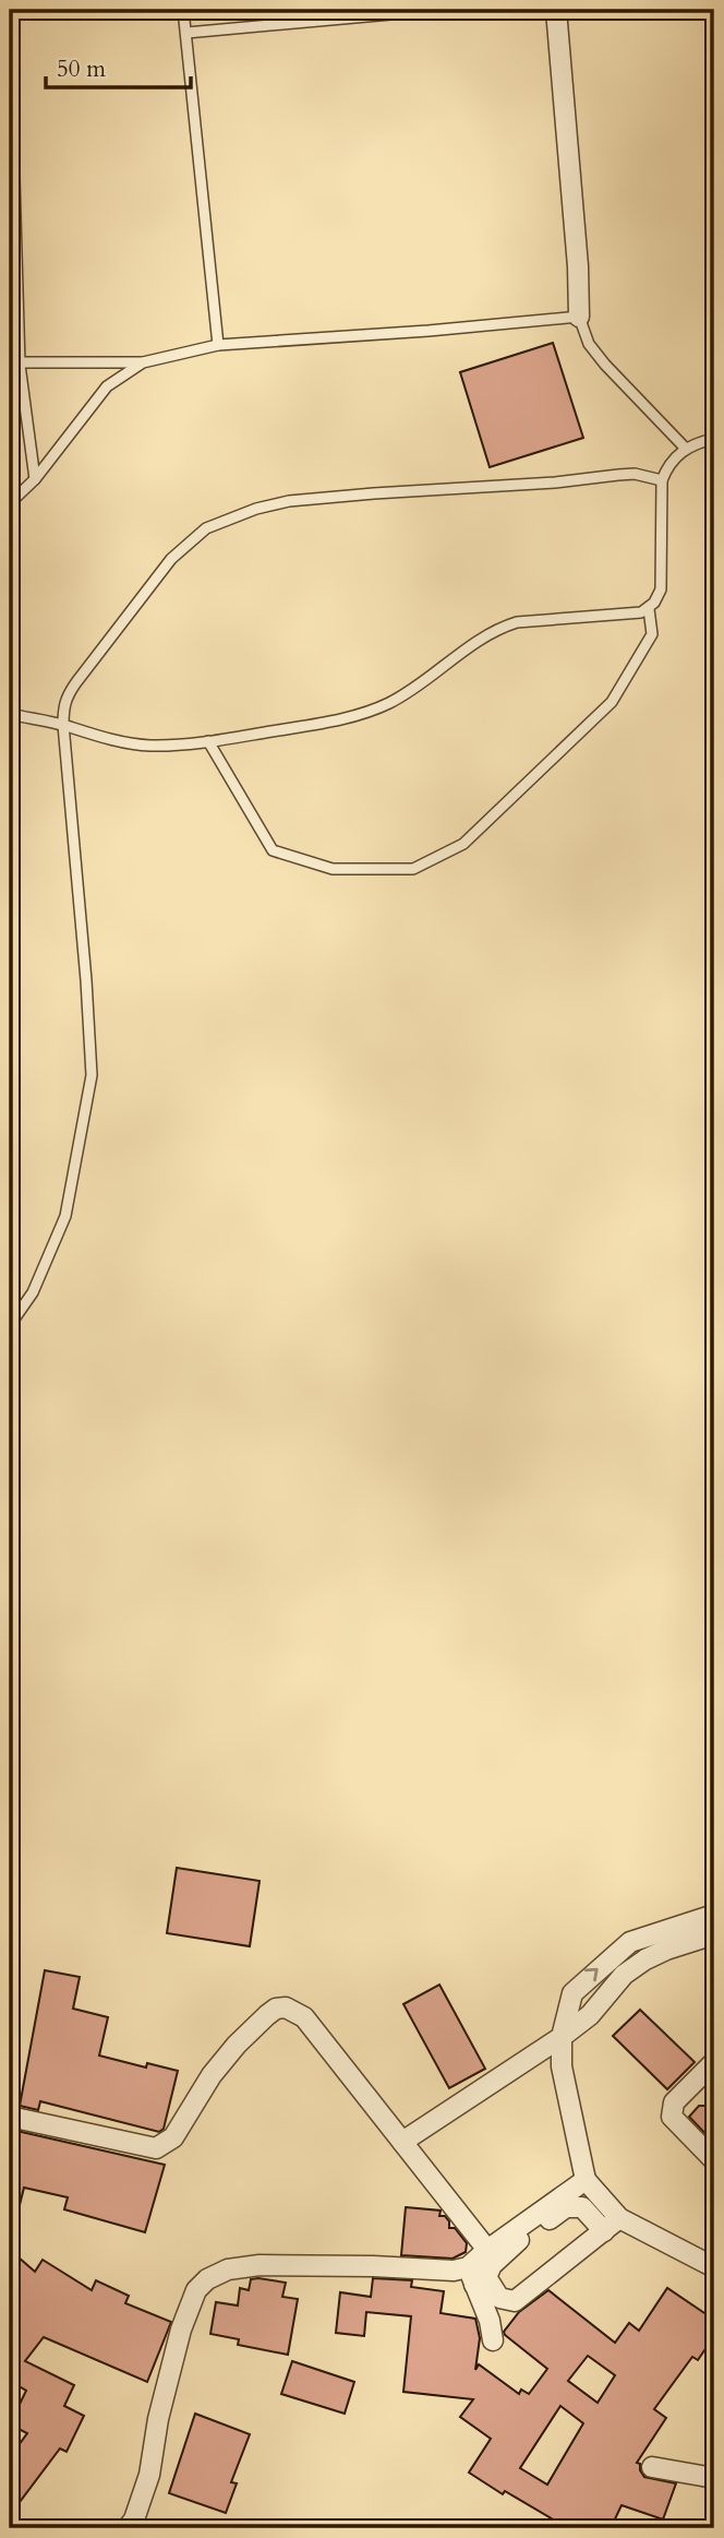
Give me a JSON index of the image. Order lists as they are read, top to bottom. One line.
{"scale_bar":"50 m"}
